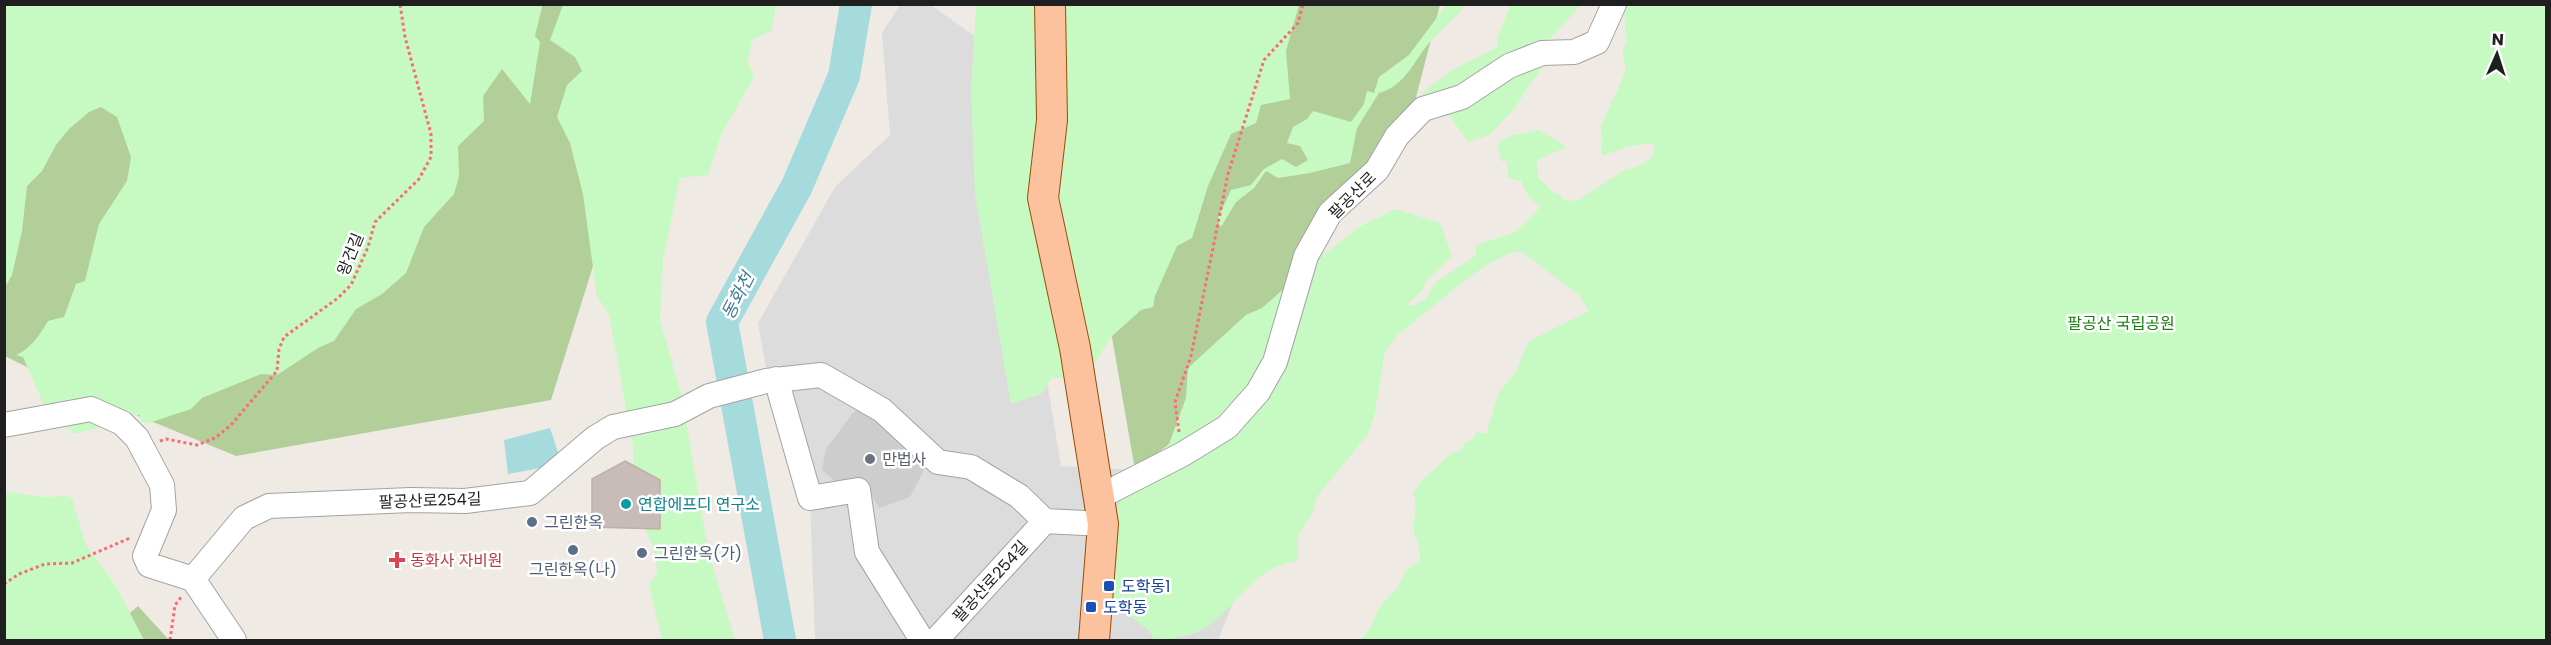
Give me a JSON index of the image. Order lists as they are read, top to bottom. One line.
{"streets":{"street":["팔공산로","팔공산로254길"],"path":["왕건길"]},"water":["동화천"],"parks":["팔공산 국립공원"],"places":{"other":["만법사","연합에프디 연구소","그린한옥","그린한옥(나)","그린한옥(가)"],"health":["동화사 자비원"],"transit":["도학동1","도학동"]},"north":"top"}
